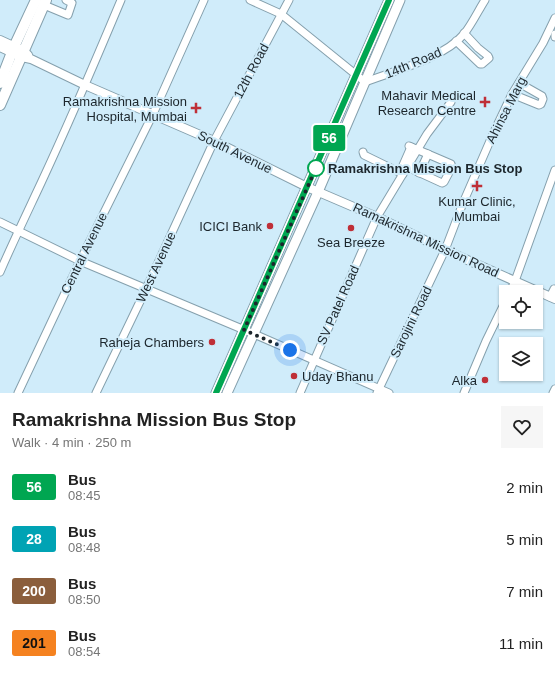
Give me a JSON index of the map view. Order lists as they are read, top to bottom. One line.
{"streets":{"street":["14th Road","12th Road","Ahinsa Marg","South Avenue","Ramakrishna Mission Road","Central Avenue","West Avenue","SV Patel Road","Sarojini Road"]},"crossings":[["12th Road","South Avenue"],["12th Road","West Avenue"],["Ahinsa Marg","Ramakrishna Mission Road"],["Ahinsa Marg","Sarojini Road"],["South Avenue","Ramakrishna Mission Road"],["South Avenue","Central Avenue"],["South Avenue","West Avenue"],["Ramakrishna Mission Road","SV Patel Road"],["Ramakrishna Mission Road","Sarojini Road"]],"places":{"health":["Mahavir Medical Research Centre","Ramakrishna Mission Hospital, Mumbai","Kumar Clinic, Mumbai"],"other":["Ramakrishna Mission Bus Stop","ICICI Bank","Sea Breeze","Raheja Chambers","Uday Bhanu","Alka"]},"lines":["bus line 56"],"page":{"on_map":"56","heading":["Ramakrishna Mission Bus Stop","Walk · 4 min · 250 m"],"list":[{"mark":"56","name":"Bus","note":"08:45","value":"2 min"},{"mark":"28","name":"Bus","note":"08:48","value":"5 min"},{"mark":"200","name":"Bus","note":"08:50","value":"7 min"},{"mark":"201","name":"Bus","note":"08:54","value":"11 min"}]}}
